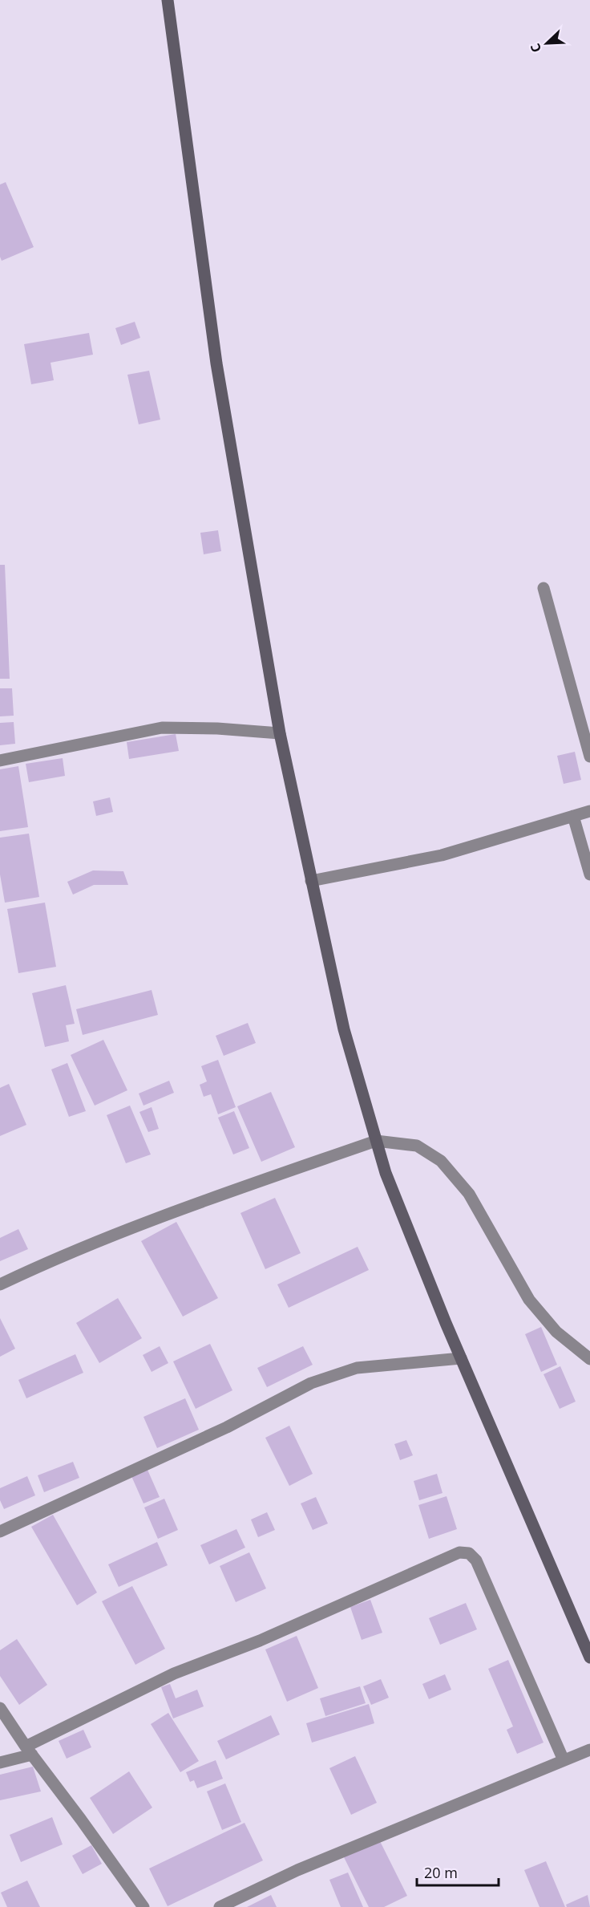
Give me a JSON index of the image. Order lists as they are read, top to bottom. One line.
{"scale_bar":"20 m","north":"bottom left"}
